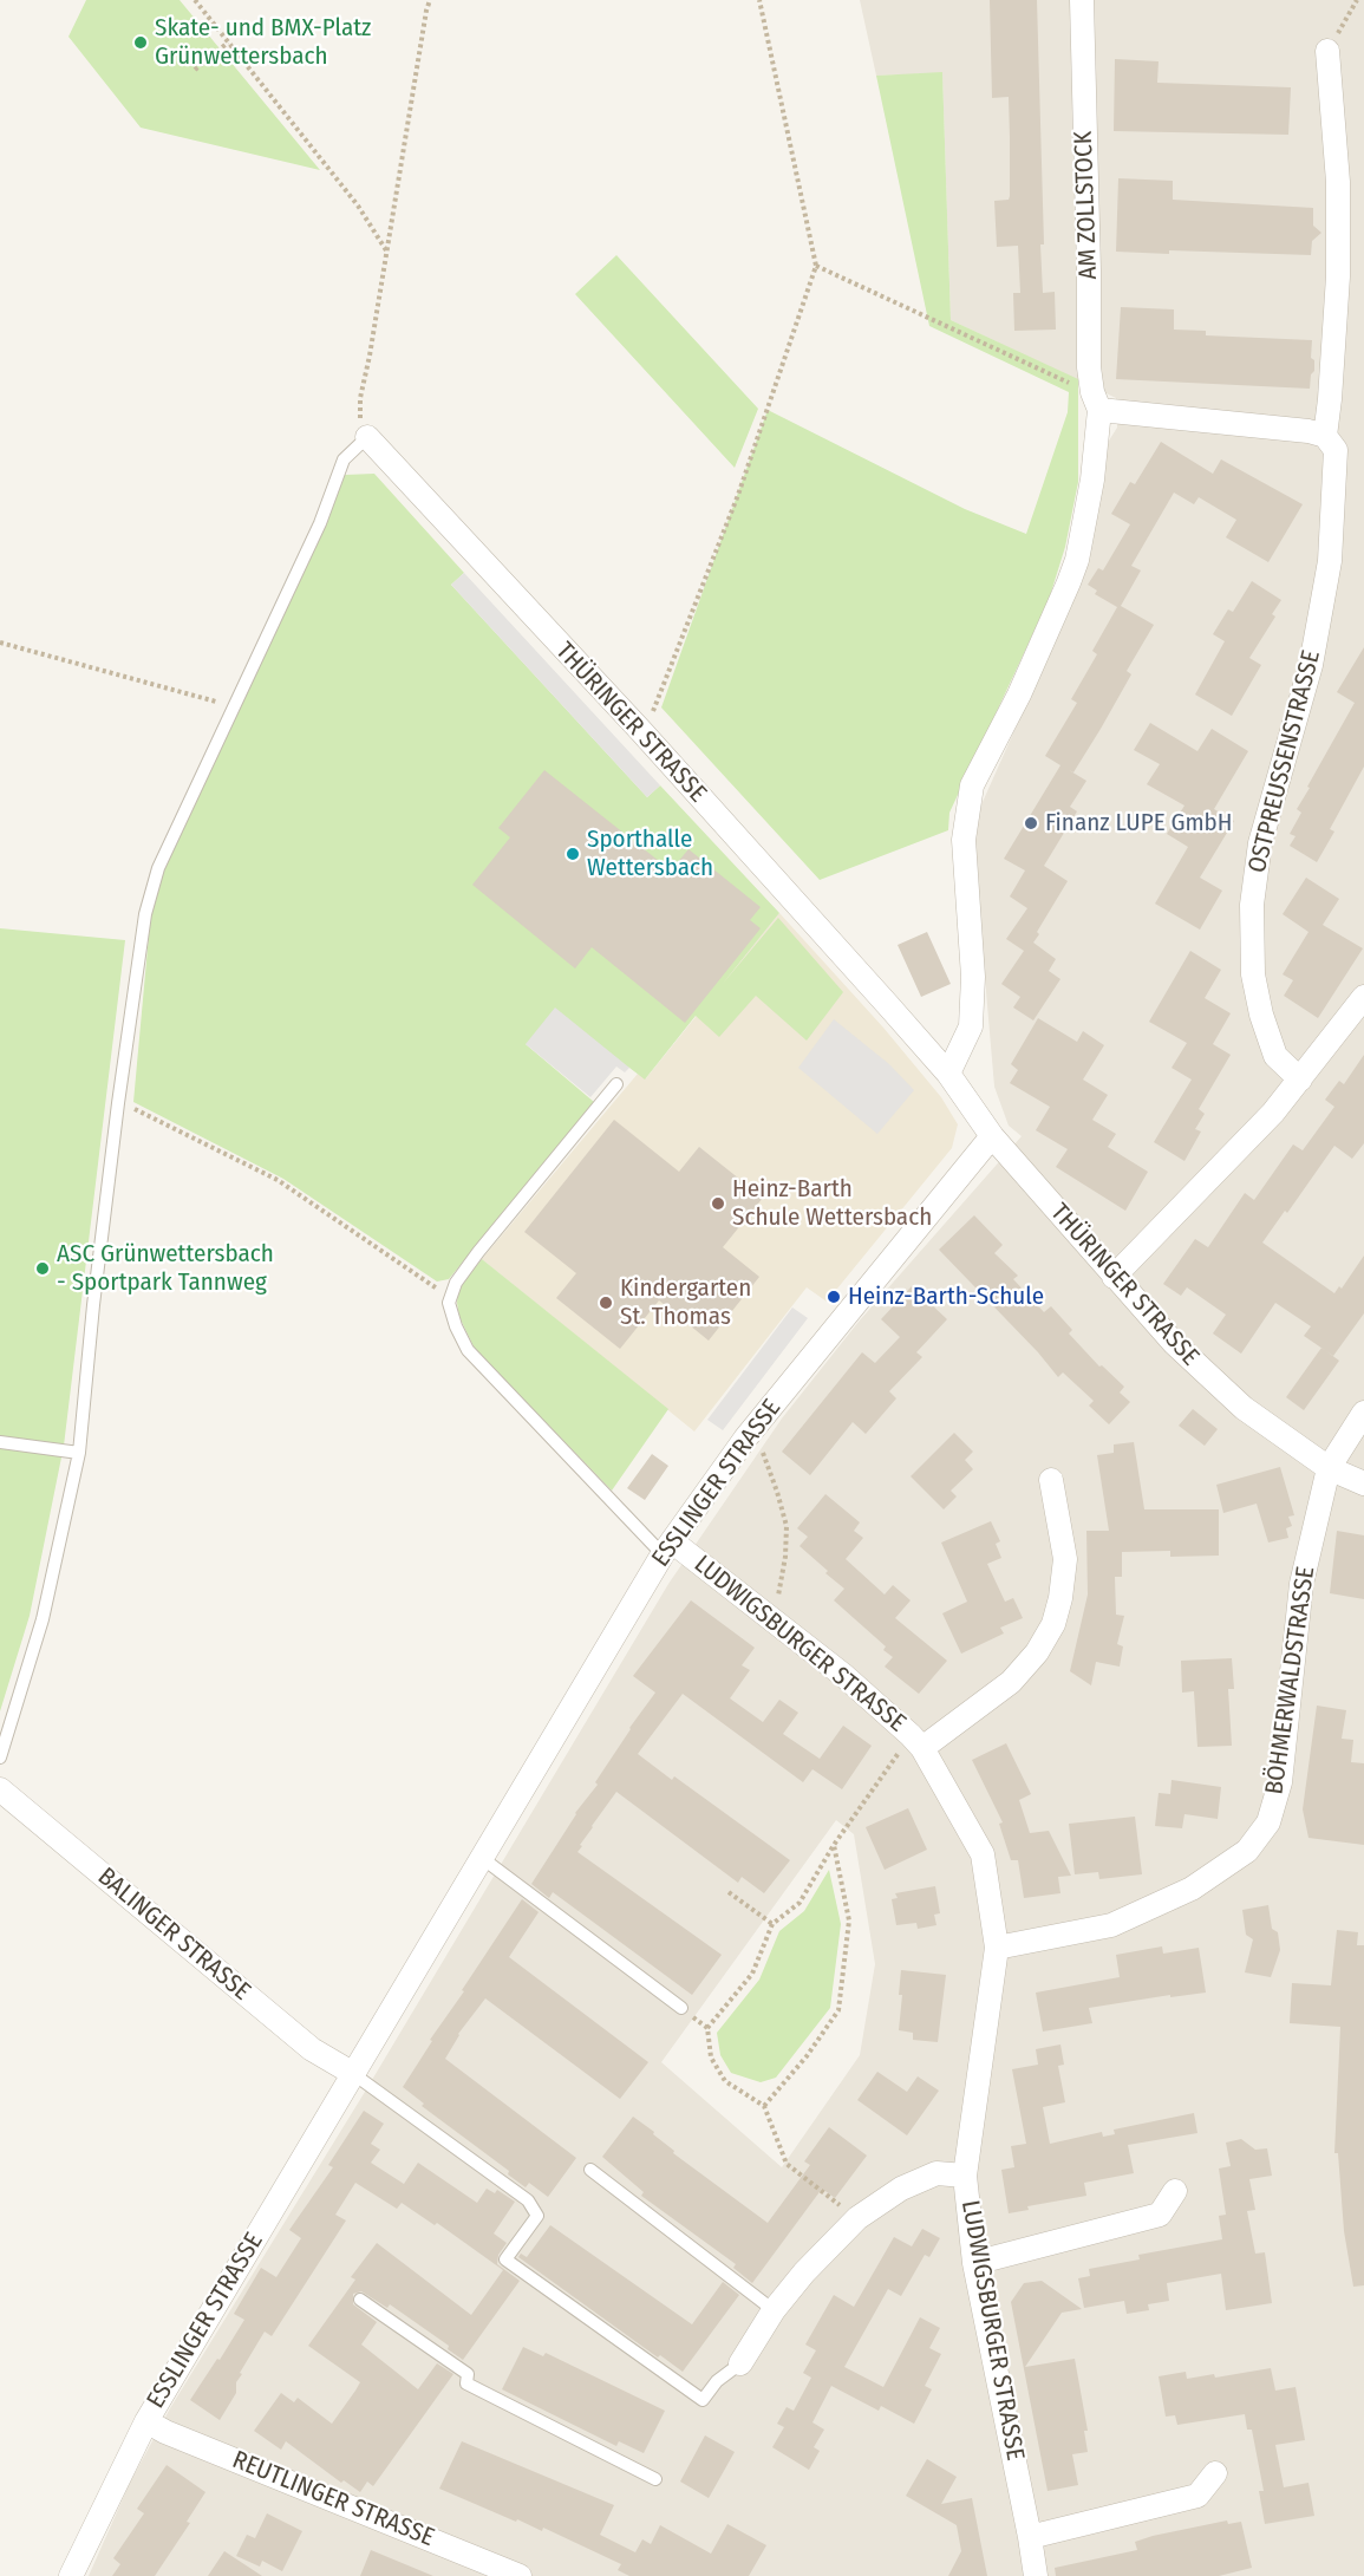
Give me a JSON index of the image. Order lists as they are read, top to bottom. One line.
{"streets":{"street":["AM ZOLLSTOCK","THÜRINGER STRASSE","OSTPREUSSENSTRASSE","ESSLINGER STRASSE","LUDWIGSBURGER STRASSE","BÖHMERWALDSTRASSE","BALINGER STRASSE","REUTLINGER STRASSE"]},"crossings":[["THÜRINGER STRASSE","ESSLINGER STRASSE"],["THÜRINGER STRASSE","BÖHMERWALDSTRASSE"],["ESSLINGER STRASSE","LUDWIGSBURGER STRASSE"],["ESSLINGER STRASSE","BALINGER STRASSE"],["ESSLINGER STRASSE","REUTLINGER STRASSE"],["LUDWIGSBURGER STRASSE","BÖHMERWALDSTRASSE"]],"places":["Skate- und BMX-Platz Grünwettersbach","Finanz LUPE GmbH","Sporthalle Wettersbach","Heinz-Barth Schule Wettersbach","ASC Grünwettersbach - Sportpark Tannweg","Heinz-Barth-Schule","Kindergarten St. Thomas"]}
